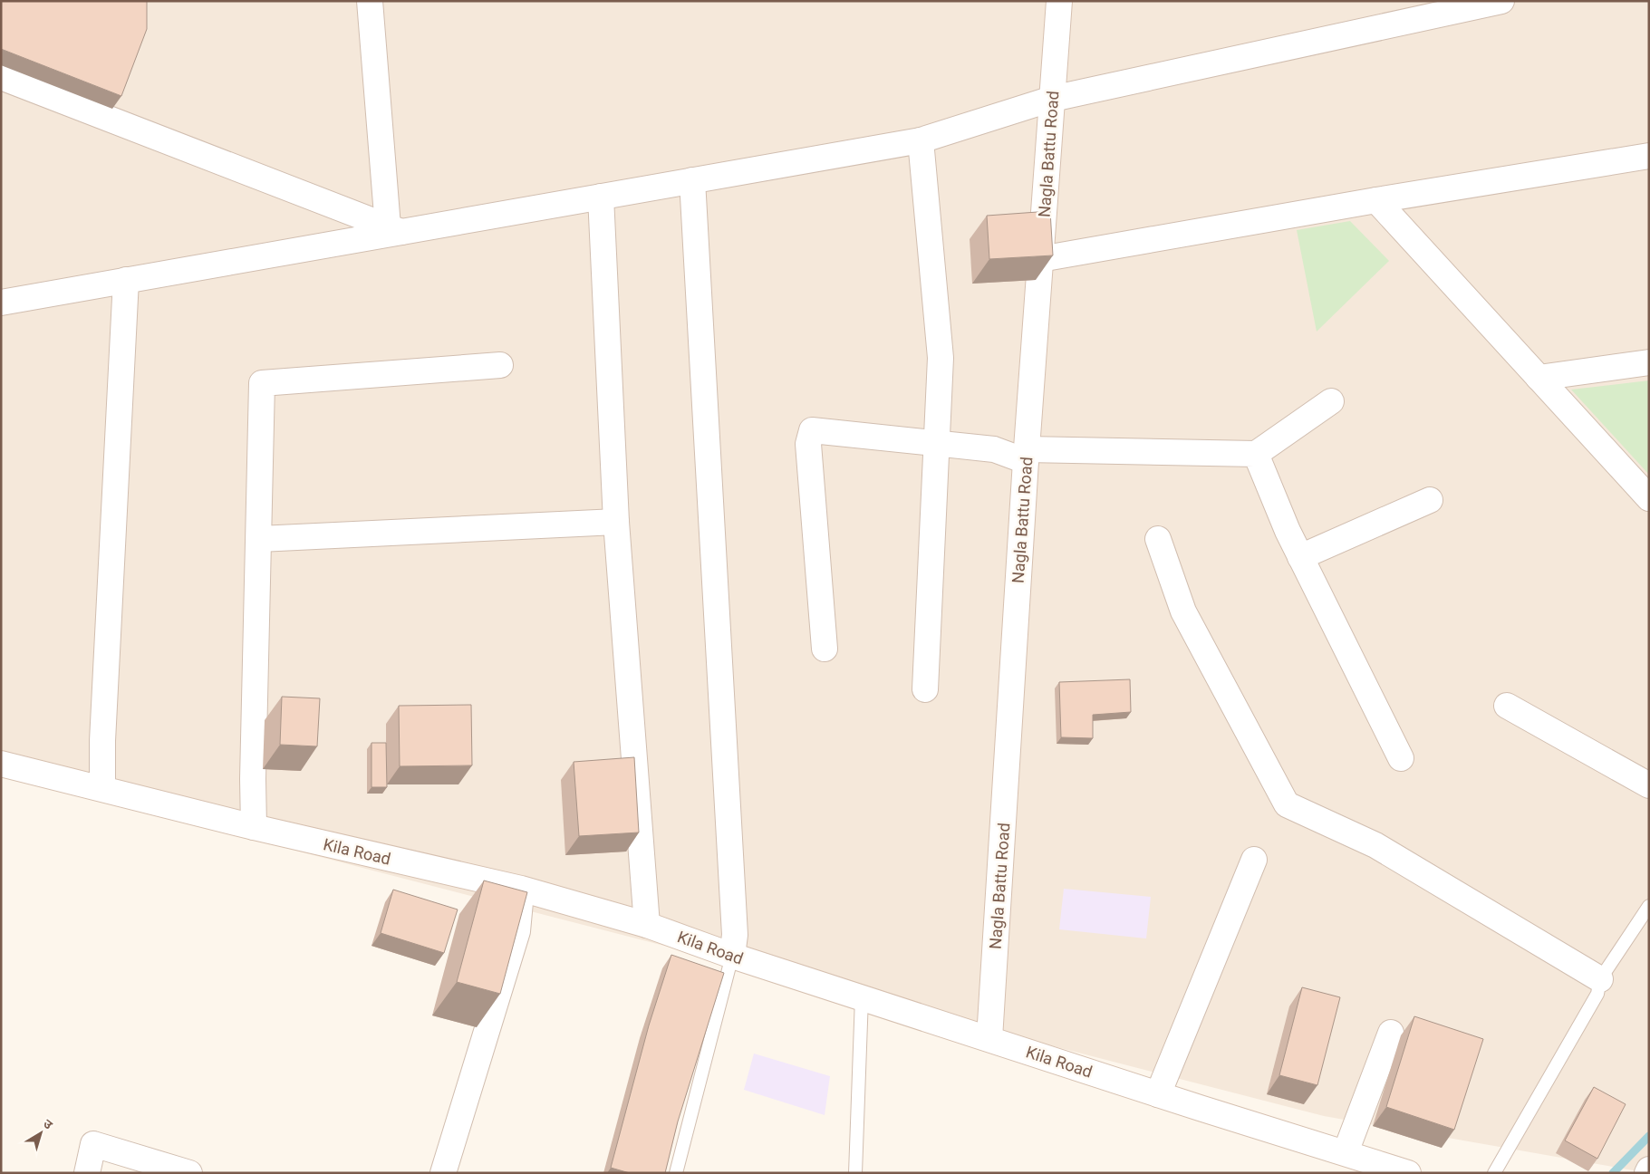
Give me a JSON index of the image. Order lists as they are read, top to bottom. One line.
{"streets":{"street":["Nagla Battu Road","Kila Road"]},"crossings":[["Nagla Battu Road","Kila Road"]],"north":"top right"}
